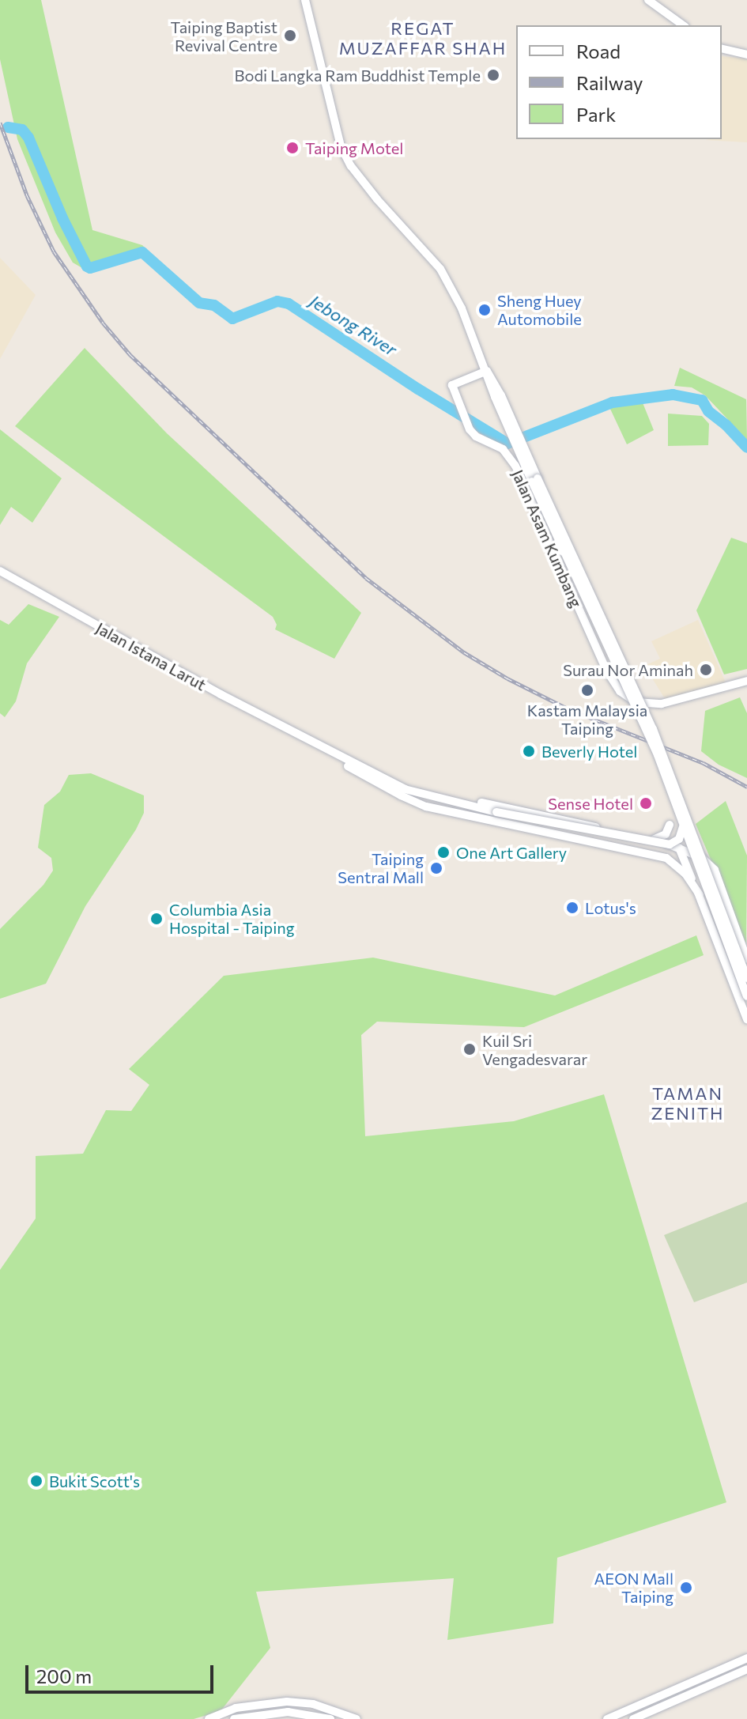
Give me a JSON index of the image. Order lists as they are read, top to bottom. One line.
{"streets":{"main road":["Jalan Asam Kumbang","Jalan Istana Larut"]},"crossings":[["Jalan Asam Kumbang","Jalan Istana Larut"]],"districts":["REGAT MUZAFFAR SHAH","TAMAN ZENITH"],"water":["Jebong River"],"places":["Taiping Baptist Revival Centre","Bodi Langka Ram Buddhist Temple","Taiping Motel","Sheng Huey Automobile","Surau Nor Aminah","Kastam Malaysia Taiping","Beverly Hotel","Sense Hotel","One Art Gallery","Taiping Sentral Mall","Lotus's","Columbia Asia Hospital - Taiping","Kuil Sri Vengadesvarar","Bukit Scott's","AEON Mall Taiping"],"legend":["Road","Railway","Park"],"scale_bar":"200 m"}
